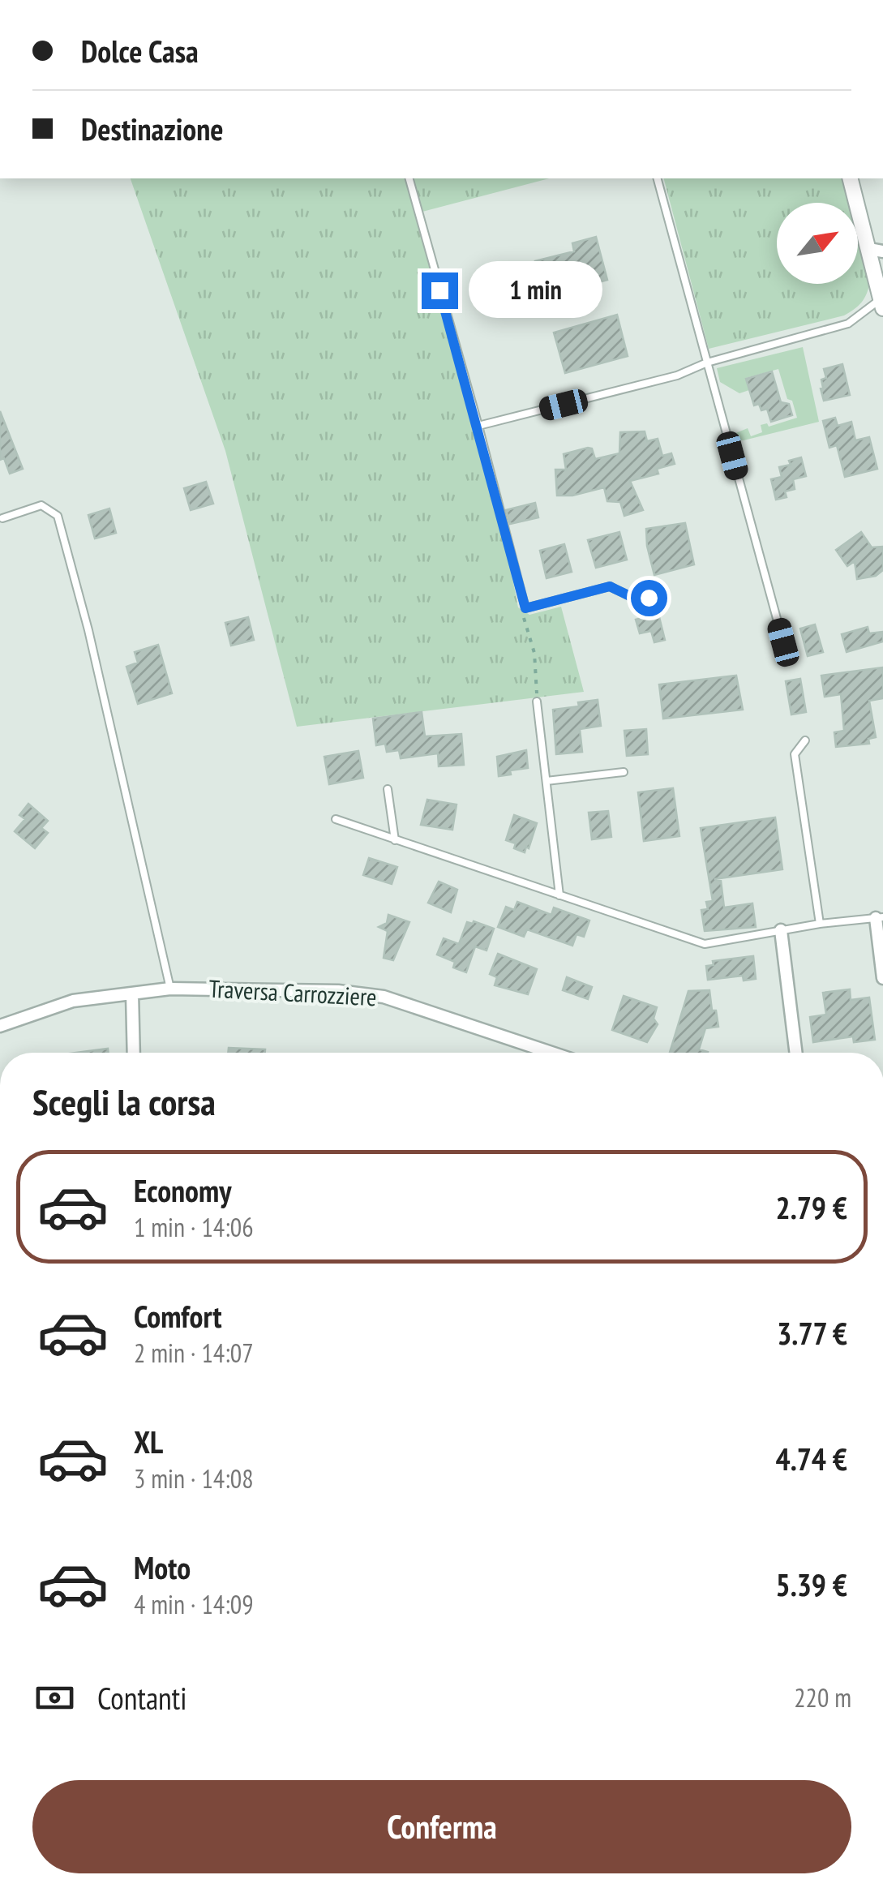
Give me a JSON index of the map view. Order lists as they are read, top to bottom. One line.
{"streets":{"street":["Traversa Carrozziere"]},"north":"top right","page":{"banner":["Dolce Casa","Destinazione"],"bubble":"1 min","heading":"Scegli la corsa","list":[{"name":"Economy","note":"1 min · 14:06","value":"2.79 €"},{"name":"Comfort","note":"2 min · 14:07","value":"3.77 €"},{"name":"XL","note":"3 min · 14:08","value":"4.74 €"},{"name":"Moto","note":"4 min · 14:09","value":"5.39 €"}],"pay":["Contanti","220 m"],"buttons":"Conferma"}}
